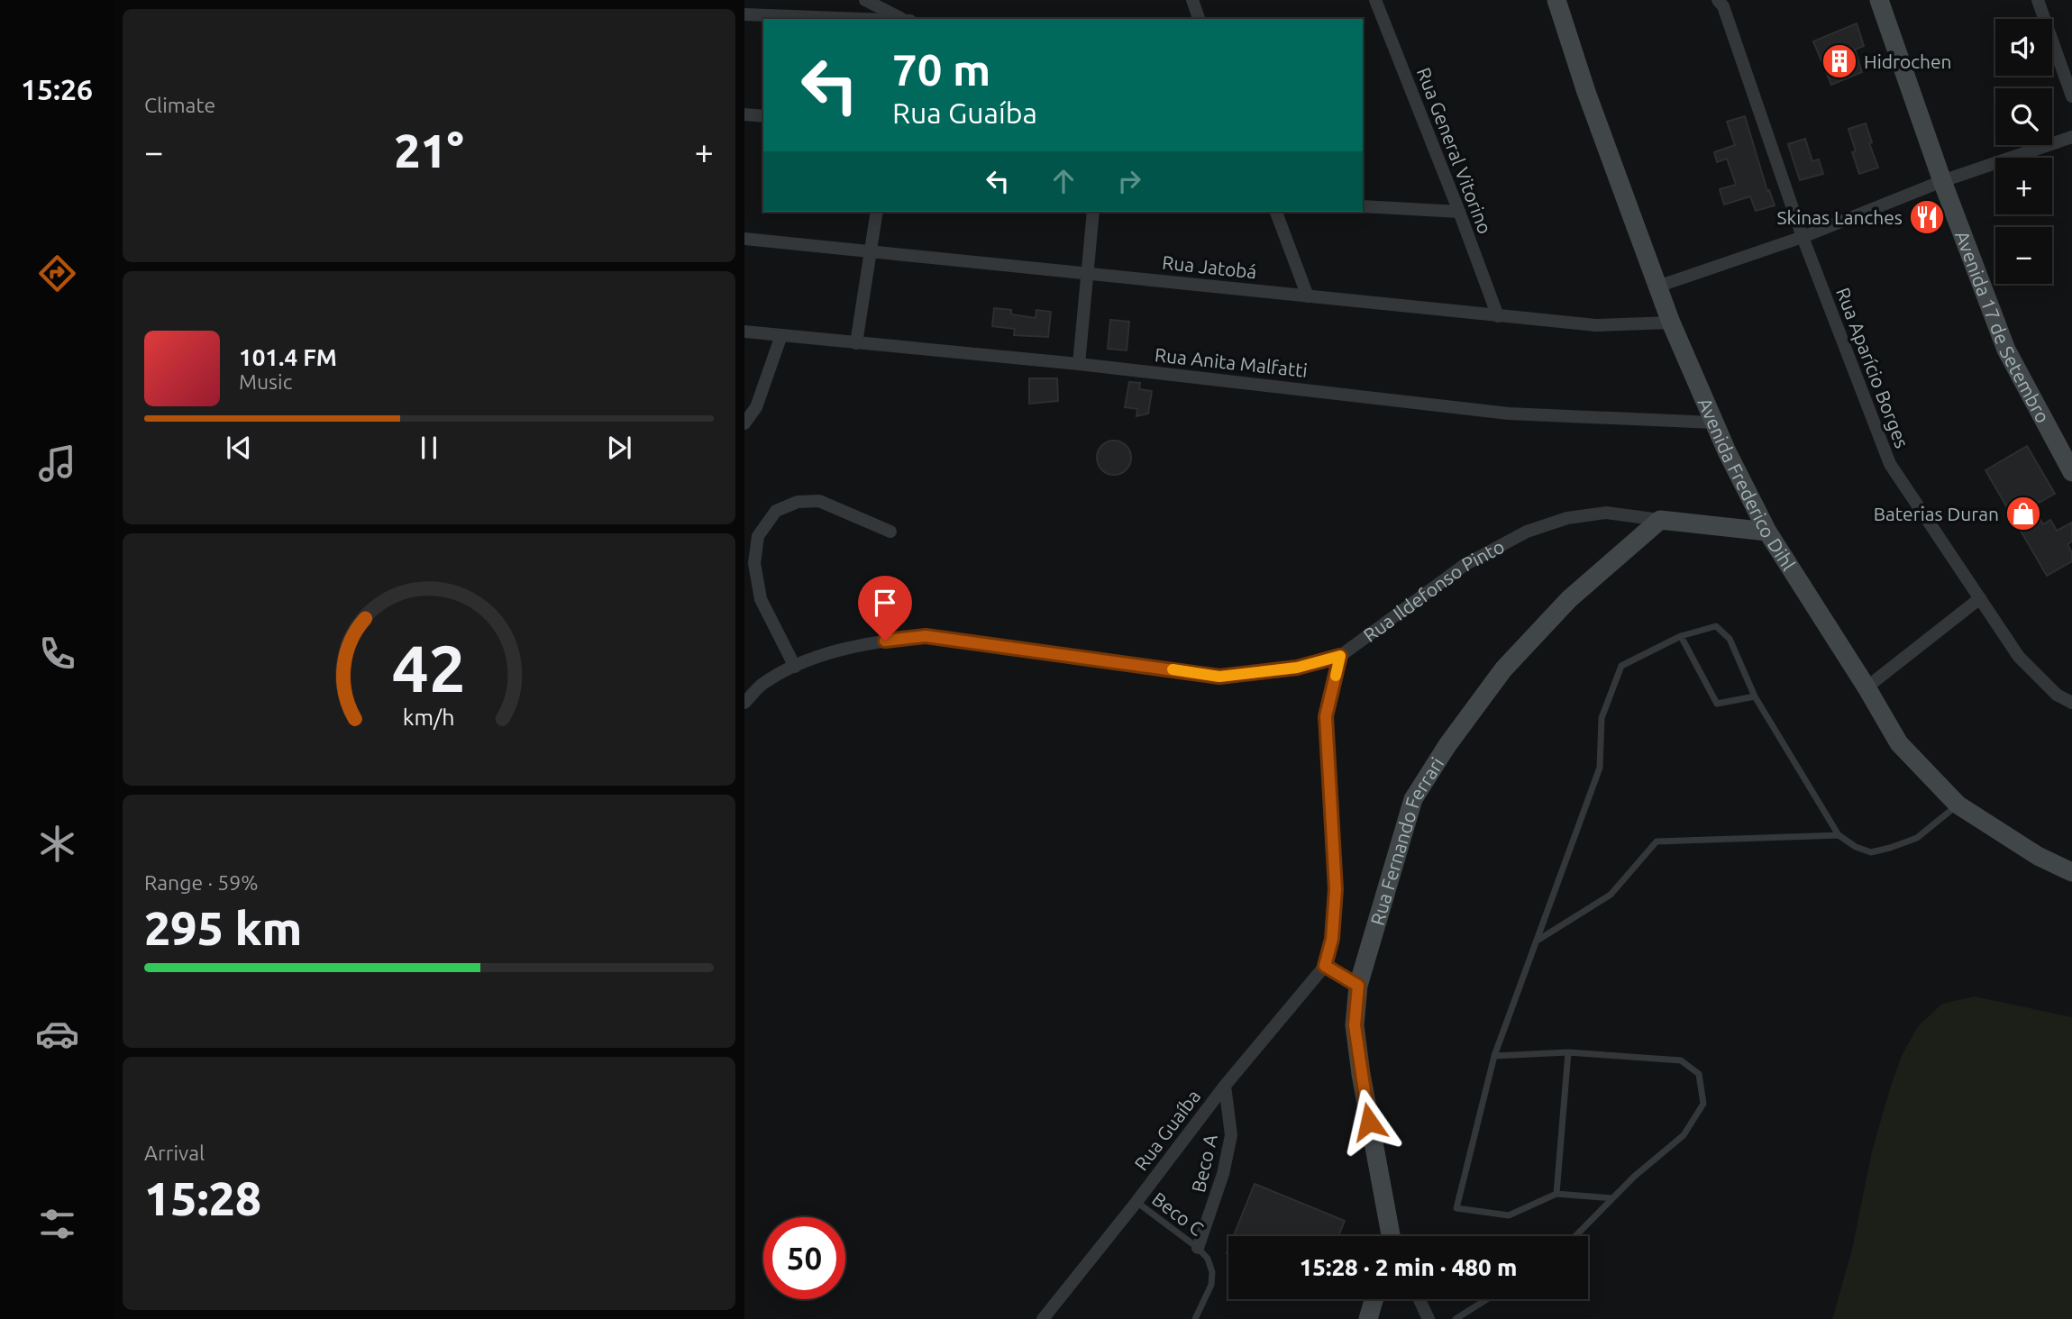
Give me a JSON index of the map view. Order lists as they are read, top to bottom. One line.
{"streets":{"main road":["Avenida 17 de Setembro","Avenida Frederico Dihl","Rua Ildefonso Pinto","Rua Fernando Ferrari"],"street":["Rua General Vitorino","Rua Jatobá","Rua Anita Malfatti","Rua Aparício Borges","Rua Guaíba","Beco A"],"lane":["Beco C"]},"crossings":[["Rua General Vitorino","Rua Jatobá"],["Rua Jatobá","Avenida Frederico Dihl"],["Rua Anita Malfatti","Avenida Frederico Dihl"],["Avenida Frederico Dihl","Rua Ildefonso Pinto"],["Rua Ildefonso Pinto","Rua Fernando Ferrari"],["Rua Ildefonso Pinto","Rua Guaíba"],["Rua Guaíba","Beco A"],["Rua Guaíba","Beco C"],["Beco A","Beco C"]],"places":{"building":["Hidrochen"],"restaurant":["Skinas Lanches"],"shop":["Baterias Duran"]},"page":{"tabs":"15:26","tile":["Climate",["Range · 59%","295 km"],["Arrival","15:28"]],"map_buttons":["+","−"],"turn":["70 m","Rua Guaíba"],"heat":["−","21°","+"],"song":["101.4 FM","Music"],"limit":"50","trip":"15:28 · 2 min · 480 m","gauge":["42","km/h"]}}
